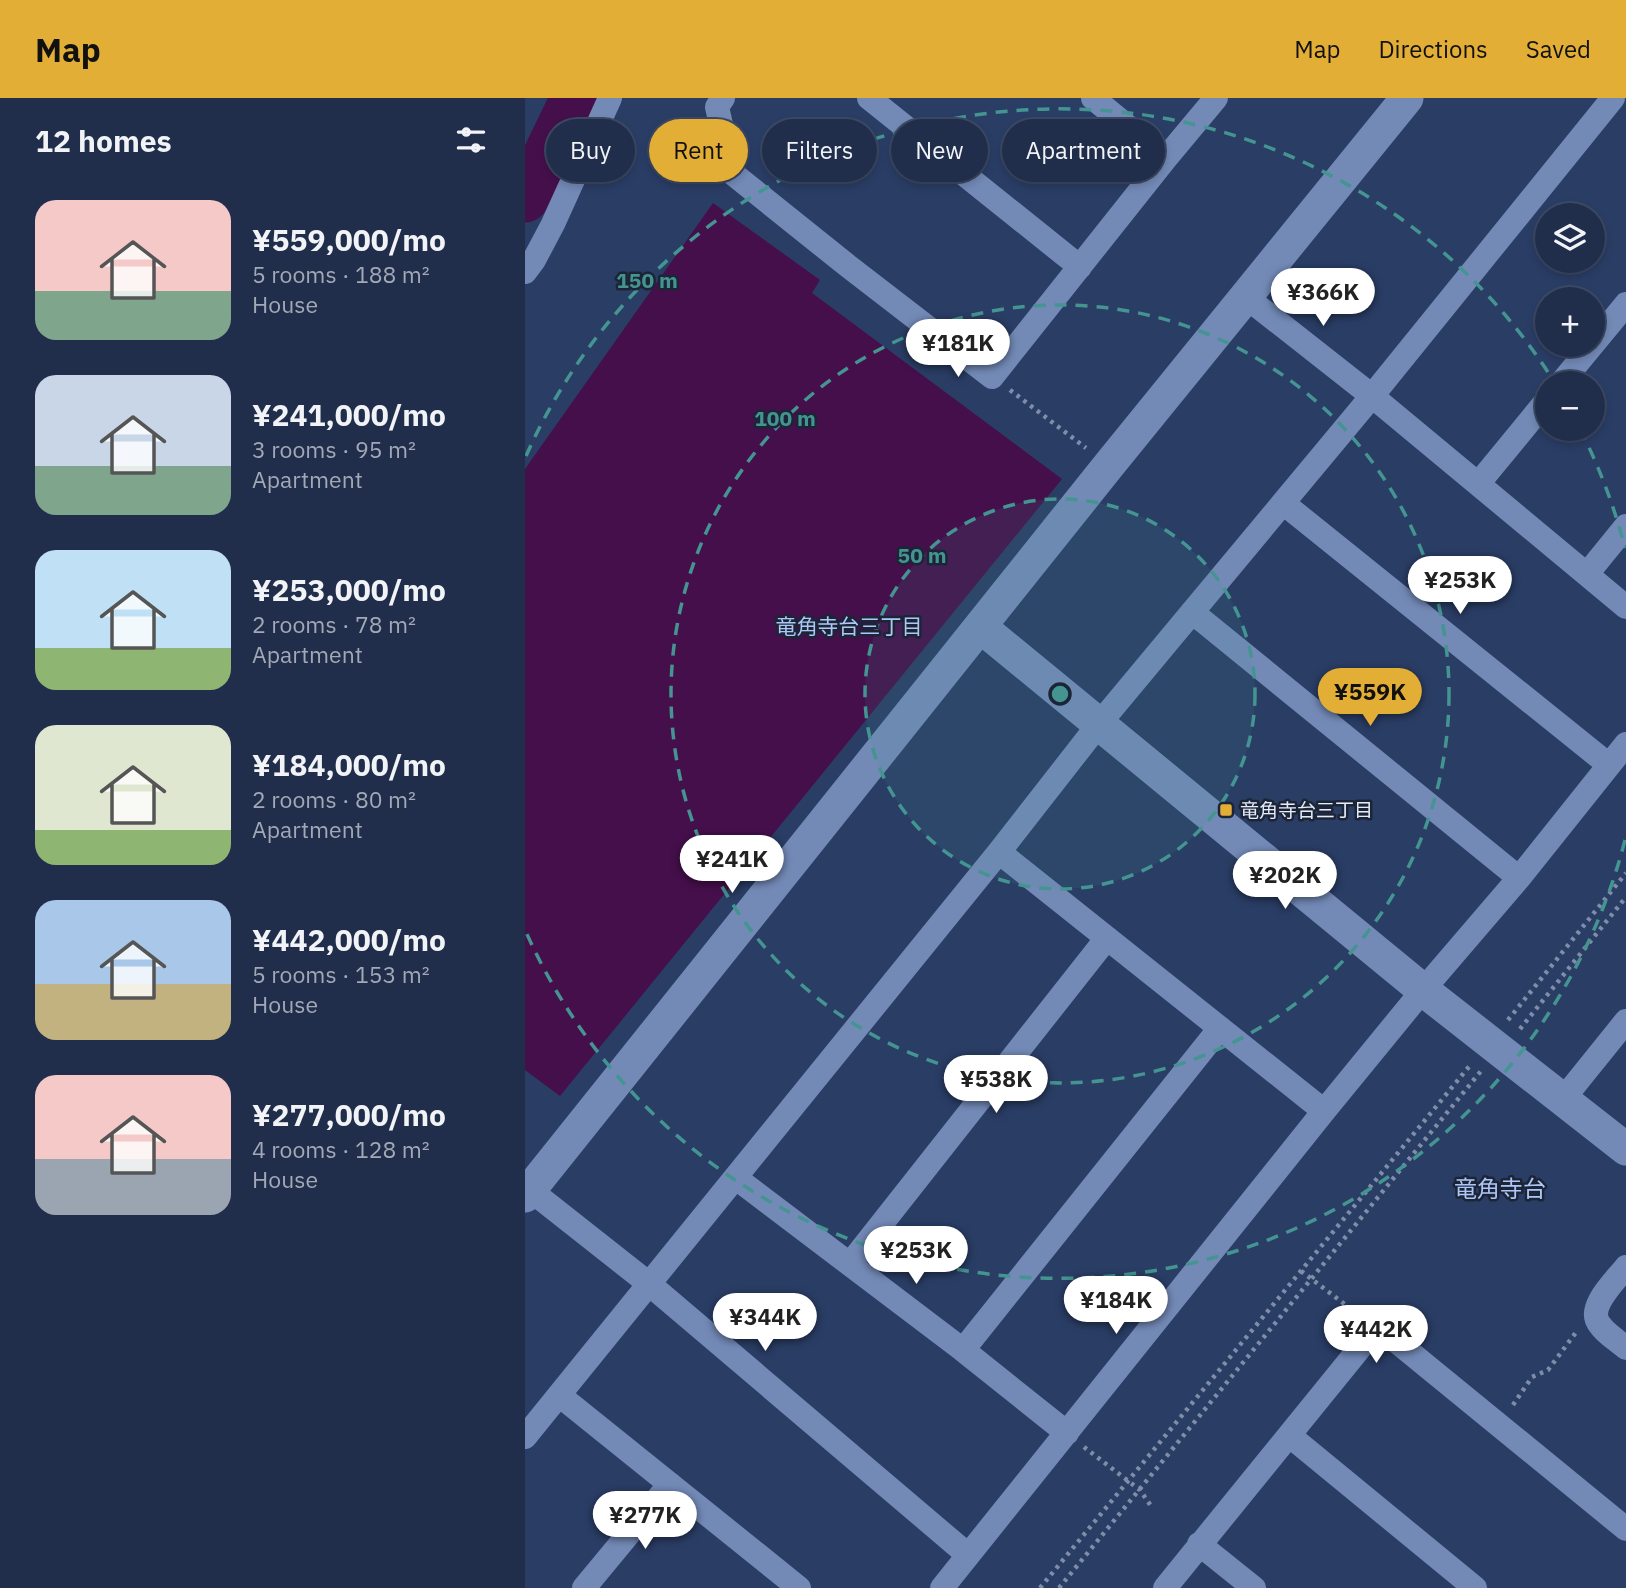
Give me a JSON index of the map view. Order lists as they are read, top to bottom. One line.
{"districts":["竜角寺台三丁目","竜角寺台"],"places":{"transit":["竜角寺台三丁目"]},"page":{"header":"Map","nav":["Map","Directions","Saved"],"heading":"12 homes","chip":["Buy","Rent","Filters","New","Apartment"],"list":[{"name":"¥559,000/mo","note":"5 rooms · 188 m² · House"},{"name":"¥241,000/mo","note":"3 rooms · 95 m² · Apartment"},{"name":"¥253,000/mo","note":"2 rooms · 78 m² · Apartment"},{"name":"¥184,000/mo","note":"2 rooms · 80 m² · Apartment"},{"name":"¥442,000/mo","note":"5 rooms · 153 m² · House"},{"name":"¥277,000/mo","note":"4 rooms · 128 m² · House"}],"map_buttons":["+","−"],"price":["¥366K","¥181K","¥253K","¥559K","¥241K","¥202K","¥538K","¥253K","¥184K","¥344K","¥442K","¥277K"]},"rings":["150 m","100 m","50 m"]}
